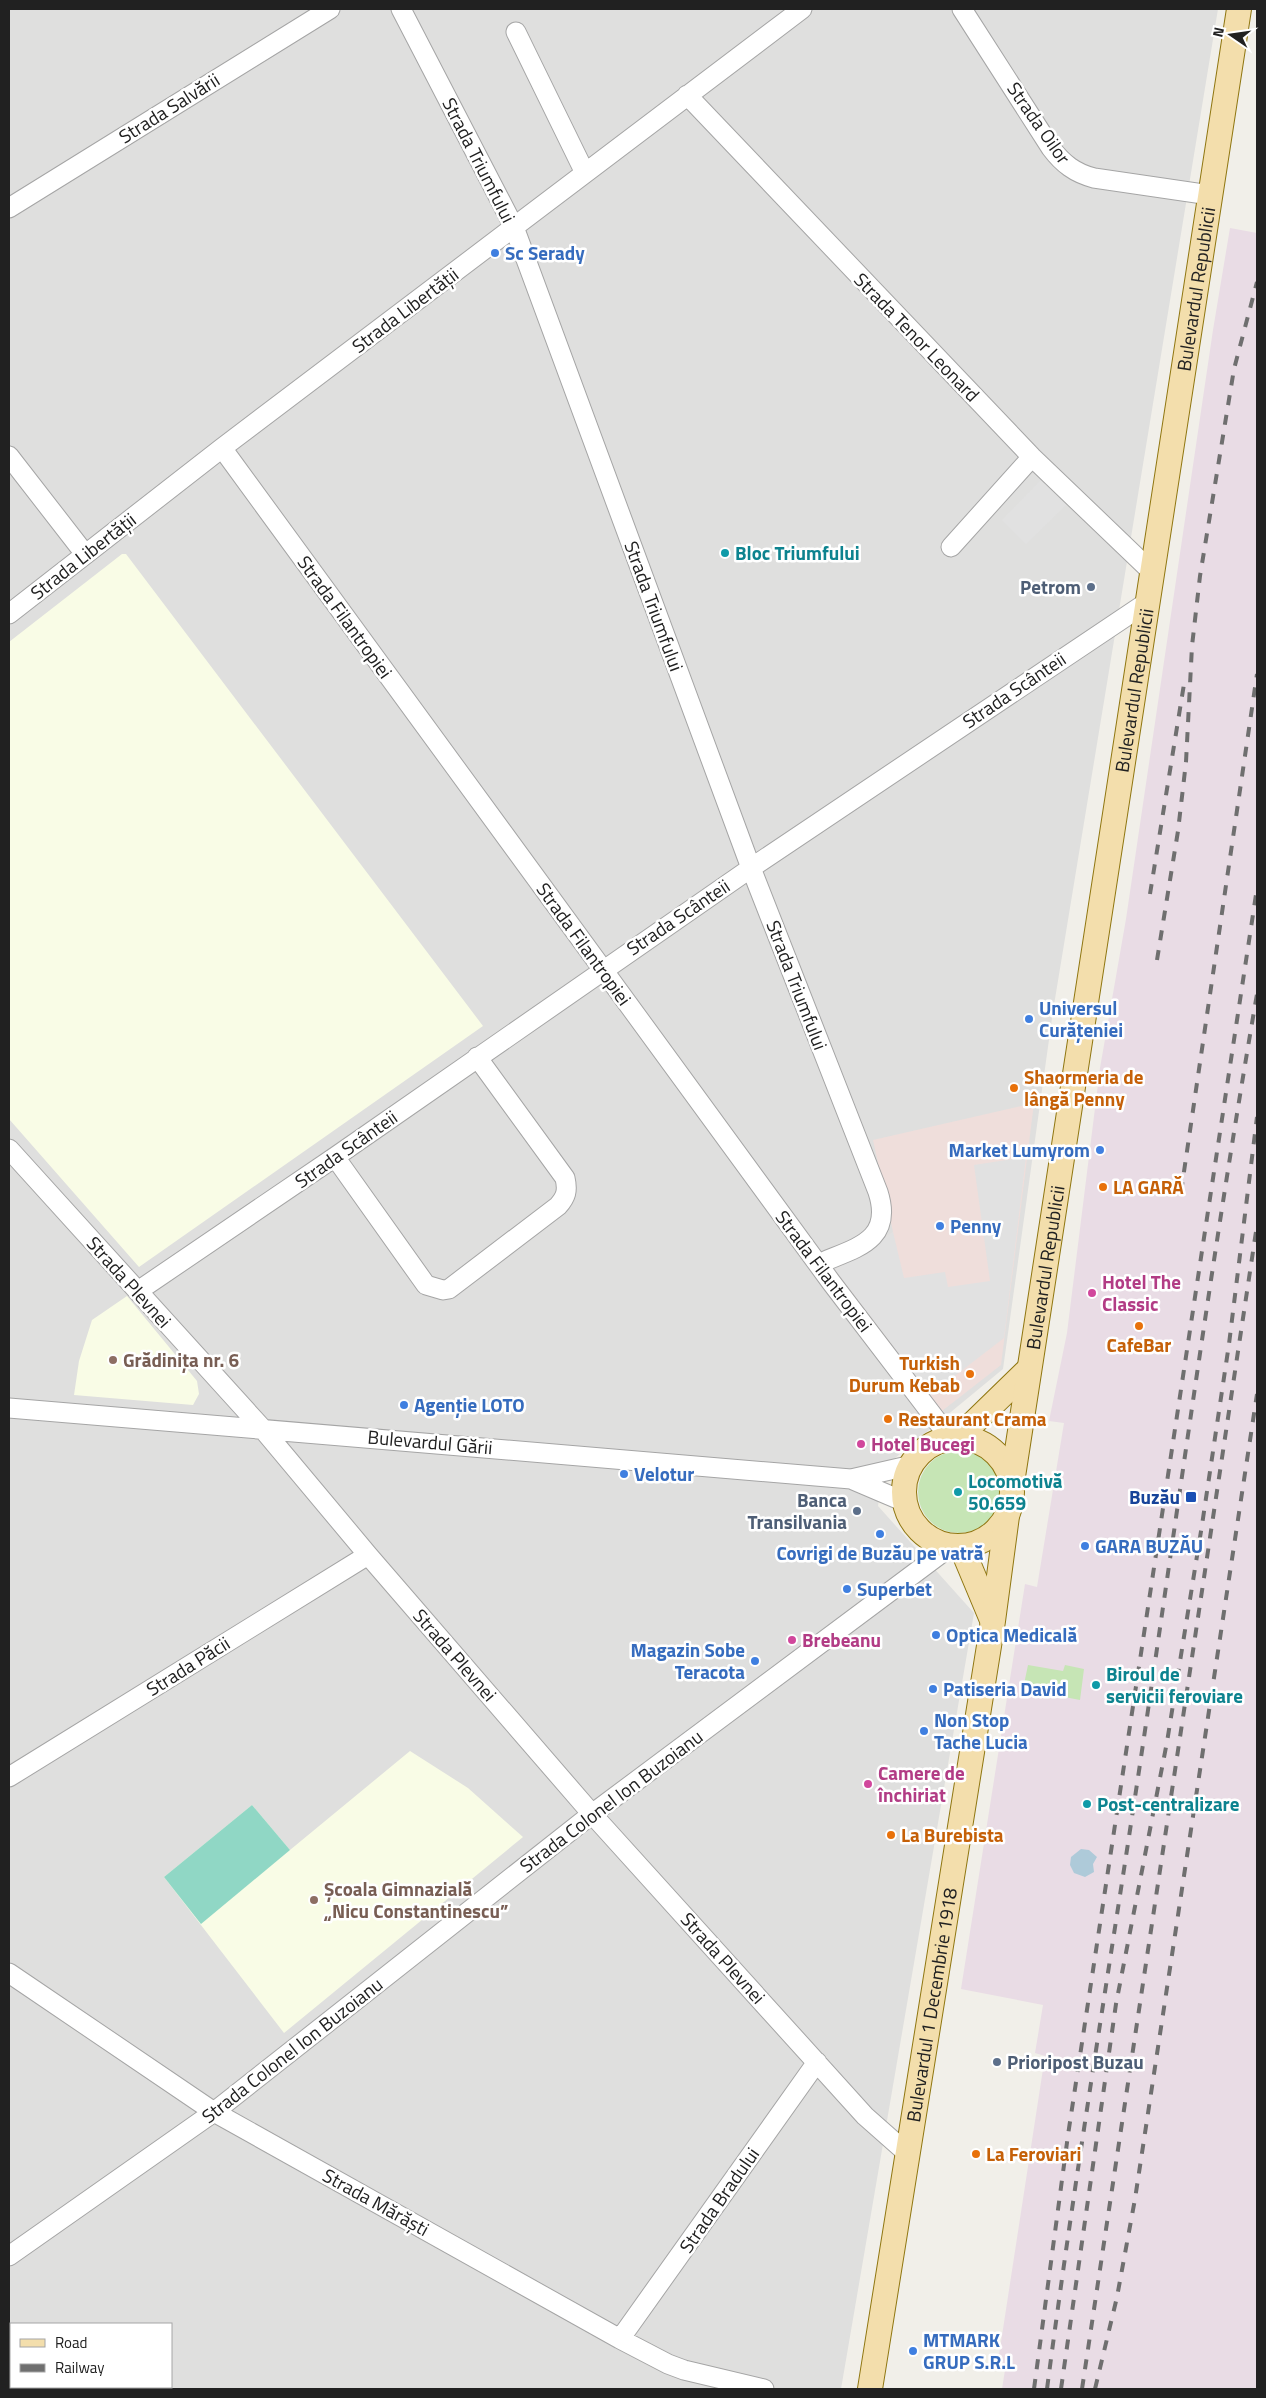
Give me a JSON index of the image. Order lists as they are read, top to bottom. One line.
{"streets":{"main road":["Bulevardul Republicii","Bulevardul 1 Decembrie 1918"],"street":["Strada Salvării","Strada Oilor","Strada Triumfului","Strada Libertății","Strada Tenor Leonard","Strada Filantropiei","Strada Scânteii","Strada Plevnei","Bulevardul Gării","Strada Păcii","Strada Colonel Ion Buzoianu","Strada Bradului","Strada Mărăști"]},"crossings":[["Strada Oilor","Bulevardul Republicii"],["Strada Triumfului","Strada Libertății"],["Strada Triumfului","Strada Filantropiei"],["Strada Triumfului","Strada Scânteii"],["Bulevardul Republicii","Strada Tenor Leonard"],["Bulevardul Republicii","Strada Filantropiei"],["Bulevardul Republicii","Strada Scânteii"],["Bulevardul Republicii","Bulevardul Gării"],["Bulevardul Republicii","Strada Colonel Ion Buzoianu"],["Bulevardul Republicii","Bulevardul 1 Decembrie 1918"],["Strada Libertății","Strada Tenor Leonard"],["Strada Libertății","Strada Filantropiei"],["Strada Filantropiei","Strada Scânteii"],["Strada Filantropiei","Bulevardul Gării"],["Strada Filantropiei","Strada Colonel Ion Buzoianu"],["Strada Filantropiei","Bulevardul 1 Decembrie 1918"],["Strada Scânteii","Strada Plevnei"],["Strada Plevnei","Bulevardul Gării"],["Strada Plevnei","Strada Păcii"],["Strada Plevnei","Strada Colonel Ion Buzoianu"],["Strada Plevnei","Bulevardul 1 Decembrie 1918"],["Strada Plevnei","Strada Bradului"],["Bulevardul Gării","Strada Colonel Ion Buzoianu"],["Bulevardul Gării","Bulevardul 1 Decembrie 1918"],["Strada Colonel Ion Buzoianu","Bulevardul 1 Decembrie 1918"],["Strada Colonel Ion Buzoianu","Strada Mărăști"],["Strada Bradului","Strada Mărăști"]],"places":{"other":["Sc Serady","Bloc Triumfului","Petrom","Universul Curățeniei","Shaormeria de lângă Penny","Market Lumyrom","LA GARĂ","Penny","Hotel The Classic","CafeBar","Grădinița nr. 6","Turkish Durum Kebab","Agenție LOTO","Restaurant Crama","Hotel Bucegi","Velotur","Locomotivă 50.659","Banca Transilvania","Covrigi de Buzău pe vatră","GARA BUZĂU","Superbet","Optica Medicală","Brebeanu","Magazin Sobe Teracota","Biroul de servicii feroviare","Patiseria David","Non Stop Tache Lucia","Camere de închiriat","Post-centralizare","La Burebista","Școala Gimnazială „Nicu Constantinescu”","Prioripost Buzau","La Feroviari","MTMARK GRUP S.R.L"],"transit":["Buzău"]},"legend":["Road","Railway"],"north":"left"}
